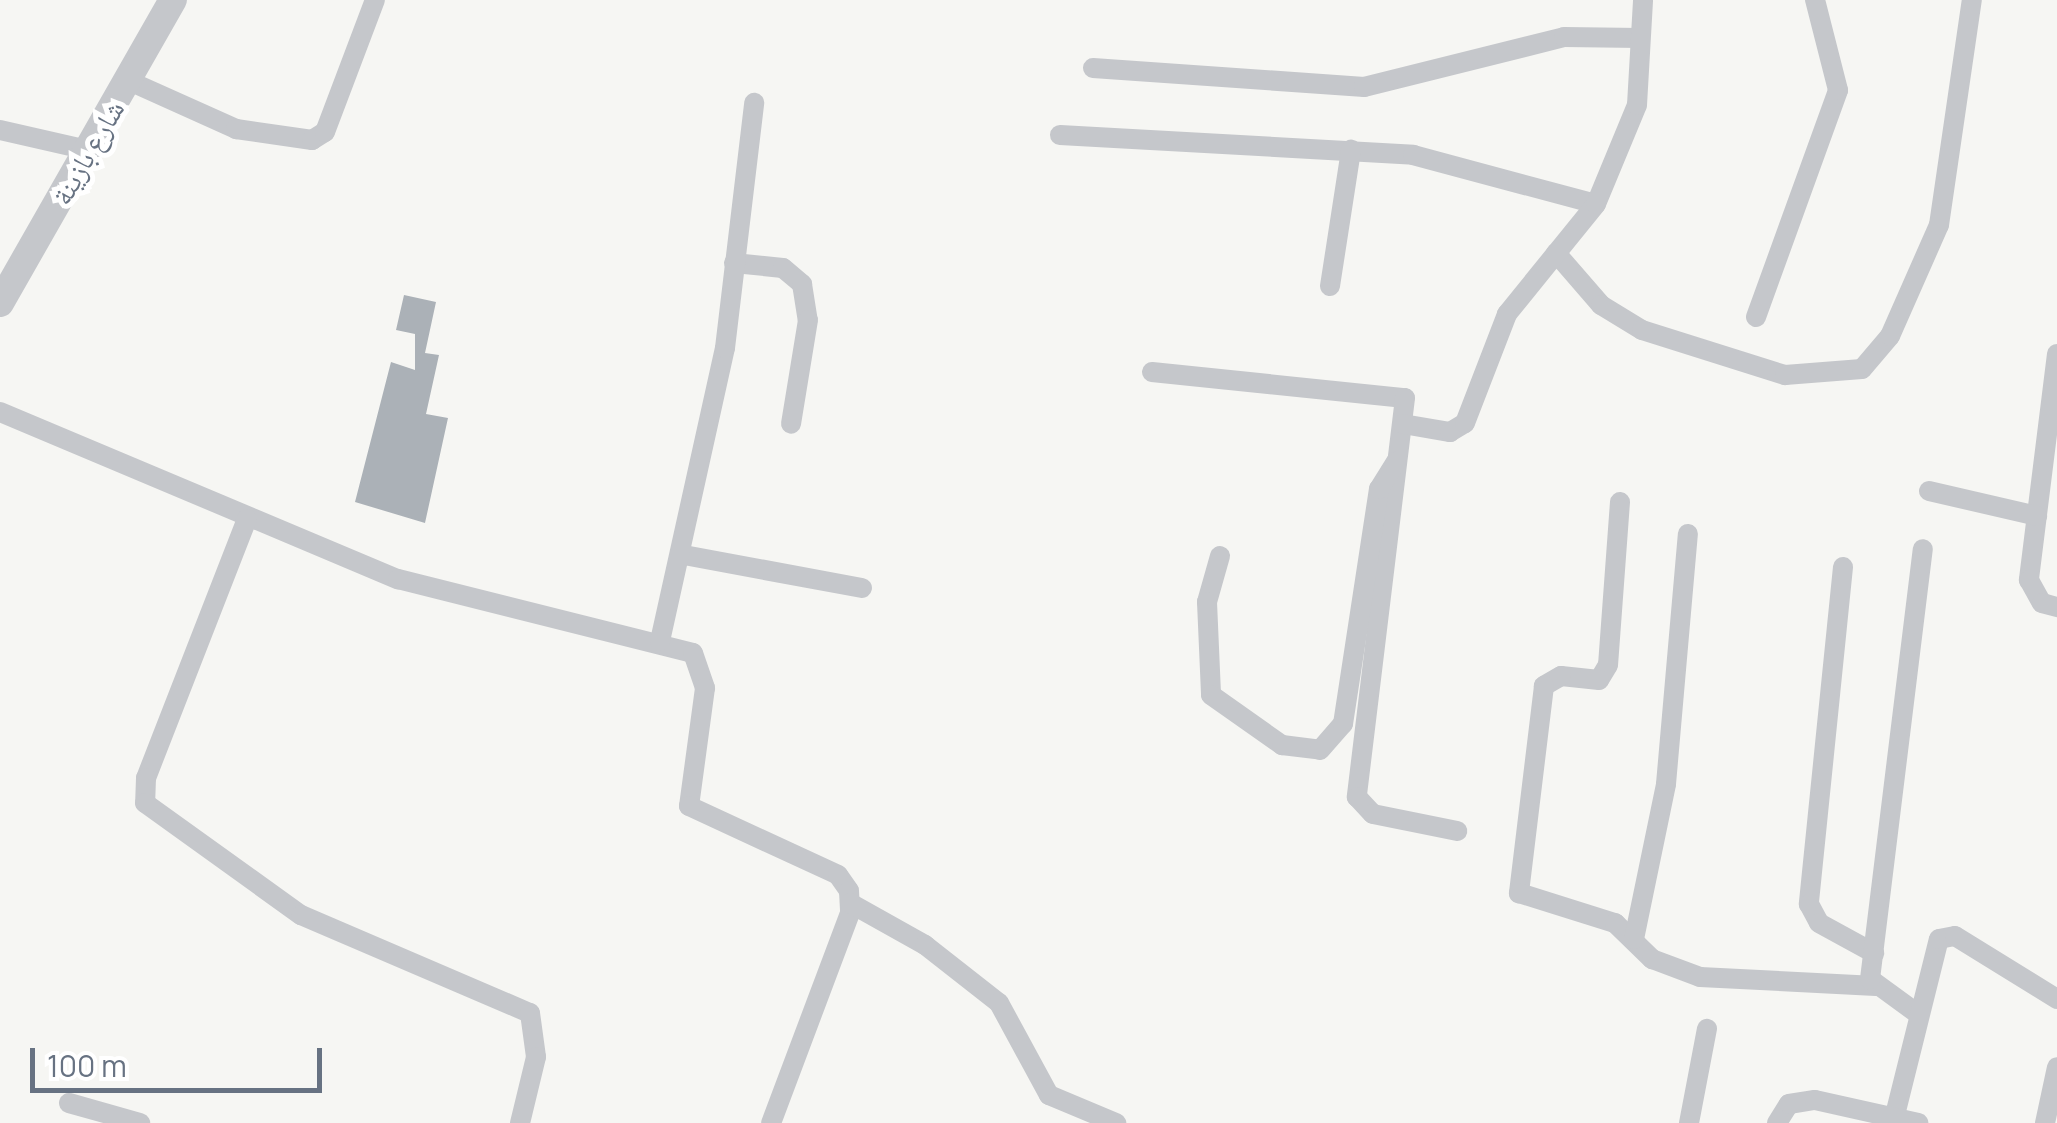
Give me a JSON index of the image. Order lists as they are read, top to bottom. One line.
{"streets":{"street":["شارع بازينة"]},"scale_bar":"100 m"}
